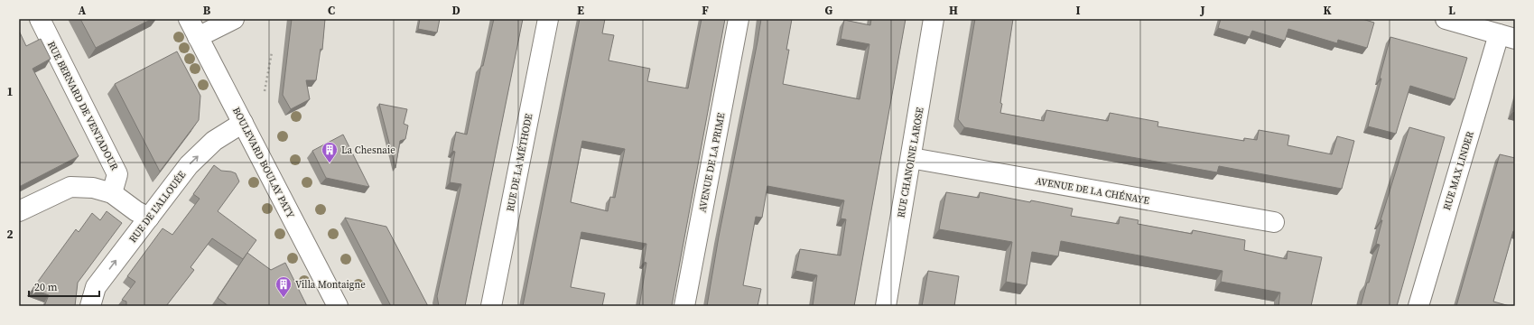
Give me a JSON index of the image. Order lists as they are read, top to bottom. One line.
{"streets":{"street":["RUE BERNARD DE VENTADOUR","BOULEVARD BOULAY PATY","RUE DE LA MÉTHODE","AVENUE DE LA PRIME","RUE CHANOINE LAROSE","RUE MAX LINDER","AVENUE DE LA CHÉNAYE","RUE DE L'ALLOUÉE"]},"crossings":[["BOULEVARD BOULAY PATY","RUE DE L'ALLOUÉE"],["RUE CHANOINE LAROSE","AVENUE DE LA CHÉNAYE"]],"one_way":["RUE DE L'ALLOUÉE"],"places":{"building":["La Chesnaie","Villa Montaigne"]},"scale_bar":"20 m","grid":{"columns":["A","B","C","D","E","F","G","H","I","J","K","L"],"rows":["1","2"]}}
